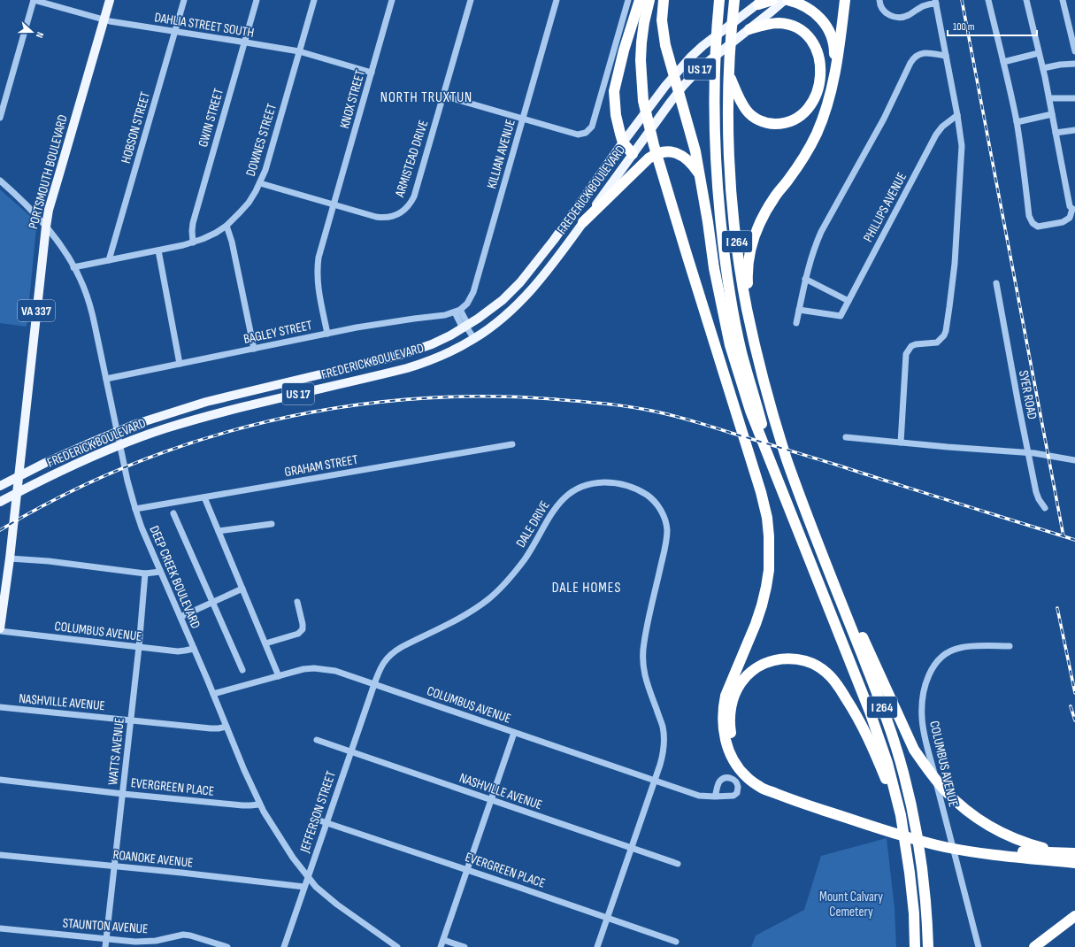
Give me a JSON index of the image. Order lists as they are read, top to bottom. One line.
{"streets":{"highway":["I 264"],"main road":["US 17","PORTSMOUTH BOULEVARD","FREDERICK BOULEVARD","VA 337"],"street":["DAHLIA STREET SOUTH","KNOX STREET","GWIN STREET","HOBSON STREET","DOWNES STREET","KILLIAN AVENUE","ARMISTEAD DRIVE","PHILLIPS AVENUE","BAGLEY STREET","SYER ROAD","GRAHAM STREET","DALE DRIVE","DEEP CREEK BOULEVARD","COLUMBUS AVENUE","NASHVILLE AVENUE","WATTS AVENUE","EVERGREEN PLACE","JEFFERSON STREET","ROANOKE AVENUE","STAUNTON AVENUE"]},"crossings":[["DAHLIA STREET SOUTH","KNOX STREET"],["DAHLIA STREET SOUTH","GWIN STREET"],["DAHLIA STREET SOUTH","HOBSON STREET"],["DAHLIA STREET SOUTH","DOWNES STREET"],["DAHLIA STREET SOUTH","PORTSMOUTH BOULEVARD"],["KNOX STREET","ARMISTEAD DRIVE"],["GWIN STREET","DOWNES STREET"],["HOBSON STREET","DOWNES STREET"],["DOWNES STREET","ARMISTEAD DRIVE"],["DOWNES STREET","DEEP CREEK BOULEVARD"],["KILLIAN AVENUE","BAGLEY STREET"],["PORTSMOUTH BOULEVARD","FREDERICK BOULEVARD"],["PORTSMOUTH BOULEVARD","DEEP CREEK BOULEVARD"],["PORTSMOUTH BOULEVARD","COLUMBUS AVENUE"],["FREDERICK BOULEVARD","DEEP CREEK BOULEVARD"],["BAGLEY STREET","DEEP CREEK BOULEVARD"],["GRAHAM STREET","DEEP CREEK BOULEVARD"],["DALE DRIVE","COLUMBUS AVENUE"],["DALE DRIVE","NASHVILLE AVENUE"],["DALE DRIVE","EVERGREEN PLACE"],["DALE DRIVE","JEFFERSON STREET"],["DEEP CREEK BOULEVARD","COLUMBUS AVENUE"],["DEEP CREEK BOULEVARD","NASHVILLE AVENUE"],["DEEP CREEK BOULEVARD","EVERGREEN PLACE"],["DEEP CREEK BOULEVARD","JEFFERSON STREET"],["COLUMBUS AVENUE","WATTS AVENUE"],["COLUMBUS AVENUE","JEFFERSON STREET"],["NASHVILLE AVENUE","WATTS AVENUE"],["NASHVILLE AVENUE","JEFFERSON STREET"],["WATTS AVENUE","EVERGREEN PLACE"],["WATTS AVENUE","ROANOKE AVENUE"],["WATTS AVENUE","STAUNTON AVENUE"],["EVERGREEN PLACE","JEFFERSON STREET"],["JEFFERSON STREET","ROANOKE AVENUE"]],"districts":["NORTH TRUXTUN","DALE HOMES"],"parks":["Mount Calvary Cemetery"],"scale_bar":"100 m","north":"right"}
